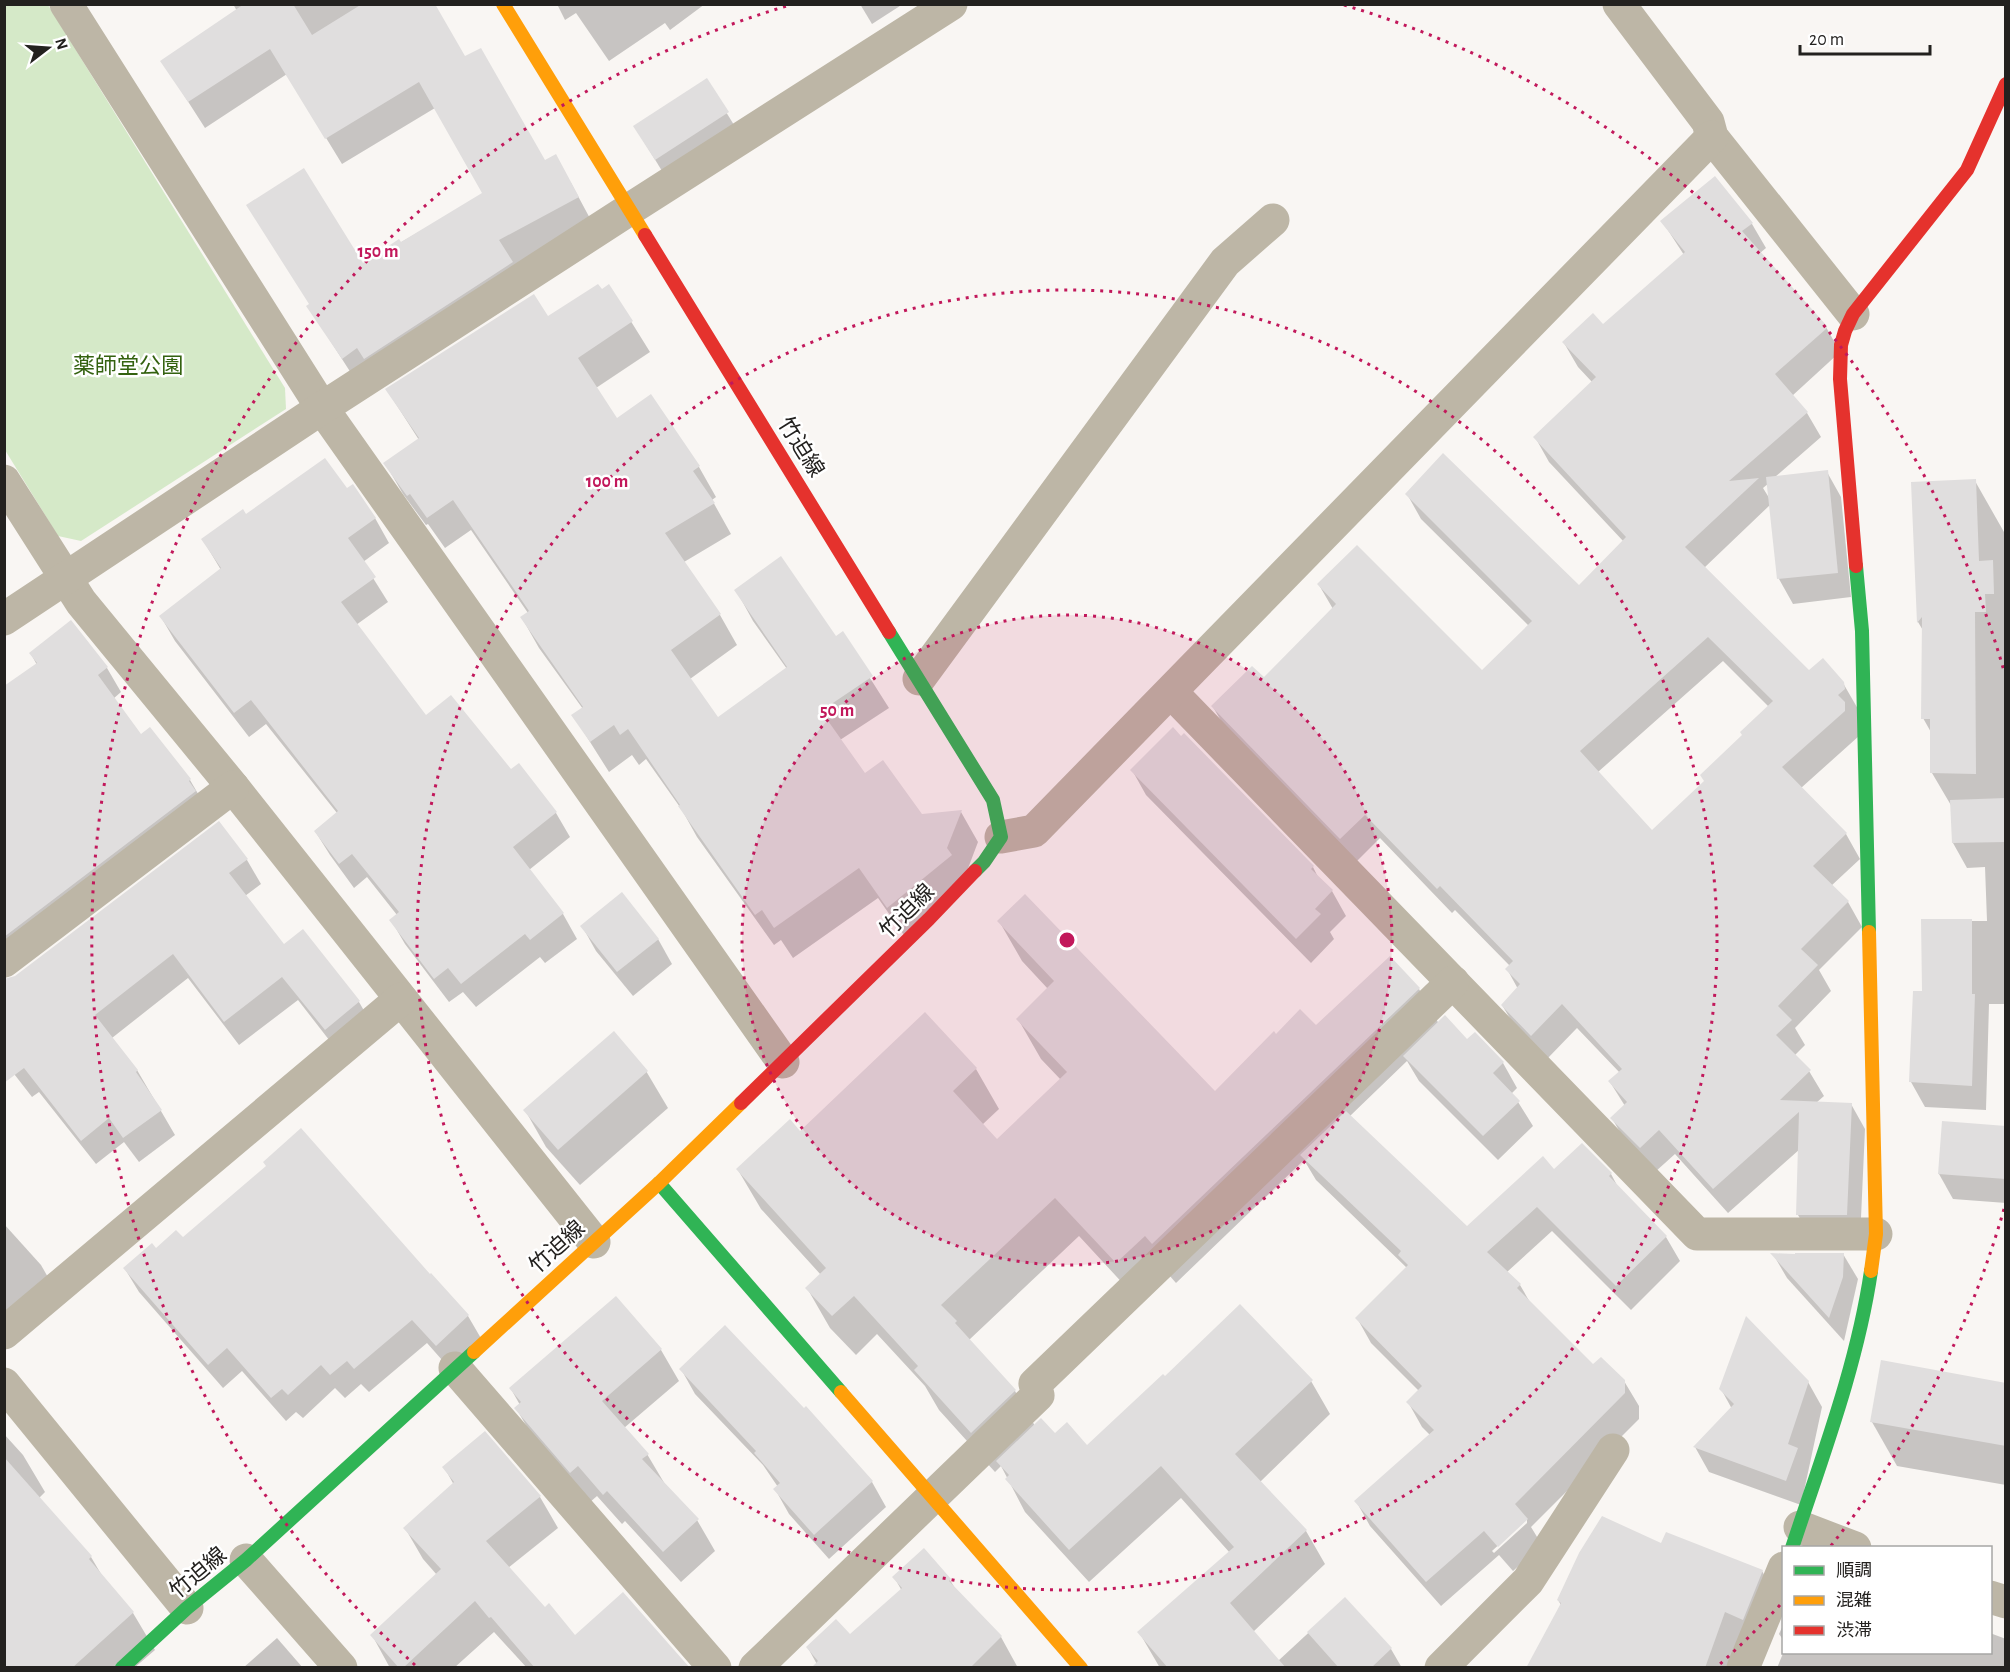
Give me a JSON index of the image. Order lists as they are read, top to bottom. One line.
{"streets":{"street":["竹迫線"]},"parks":["薬師堂公園"],"legend":["順調","混雑","渋滞"],"scale_bar":"20 m","north":"right","rings":["150 m","100 m","50 m"]}
